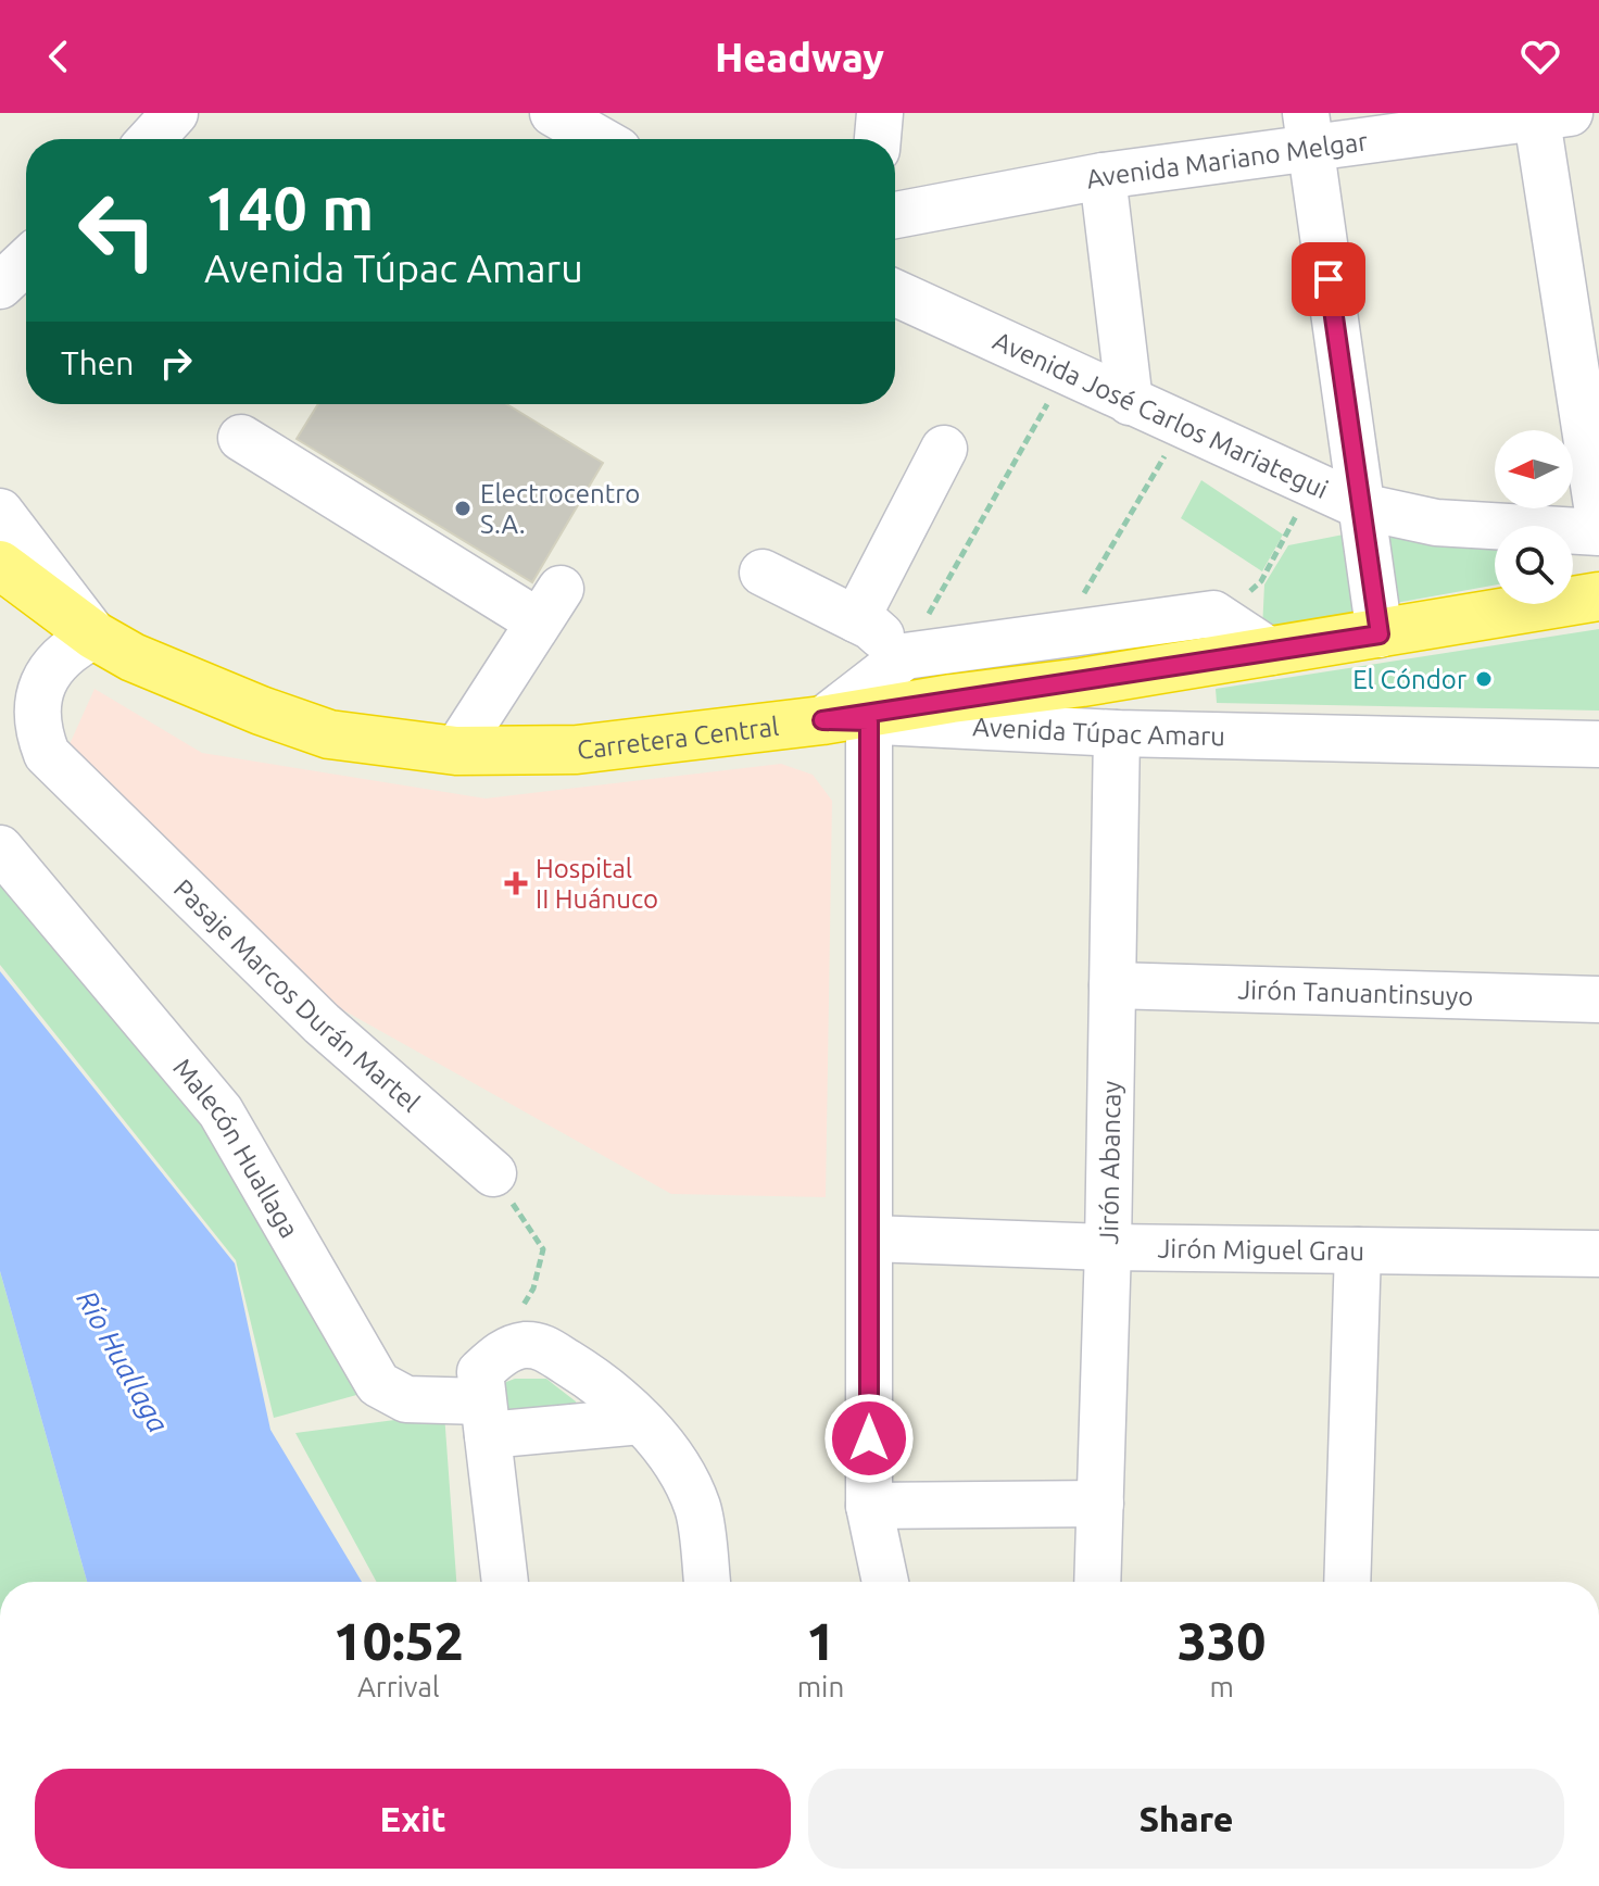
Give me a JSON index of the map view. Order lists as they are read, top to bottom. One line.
{"streets":{"highway":["Carretera Central"],"street":["Avenida Mariano Melgar","Avenida José Carlos Mariategui","Avenida Túpac Amaru","Jirón Tanuantinsuyo","Pasaje Marcos Durán Martel","Malecón Huallaga","Jirón Abancay","Jirón Miguel Grau"]},"crossings":[["Avenida Túpac Amaru","Carretera Central"],["Avenida Túpac Amaru","Jirón Abancay"],["Carretera Central","Pasaje Marcos Durán Martel"],["Jirón Tanuantinsuyo","Jirón Abancay"],["Jirón Abancay","Jirón Miguel Grau"]],"water":["Río Huallaga"],"places":{"other":["Electrocentro S.A.","El Cóndor"],"health":["Hospital II Huánuco"]},"north":"left","page":{"header":"Headway","turn":["140 m","Avenida Túpac Amaru"],"then":"Then","eta":["10:52","Arrival","1","min","330","m"],"buttons":["Exit","Share"]}}
